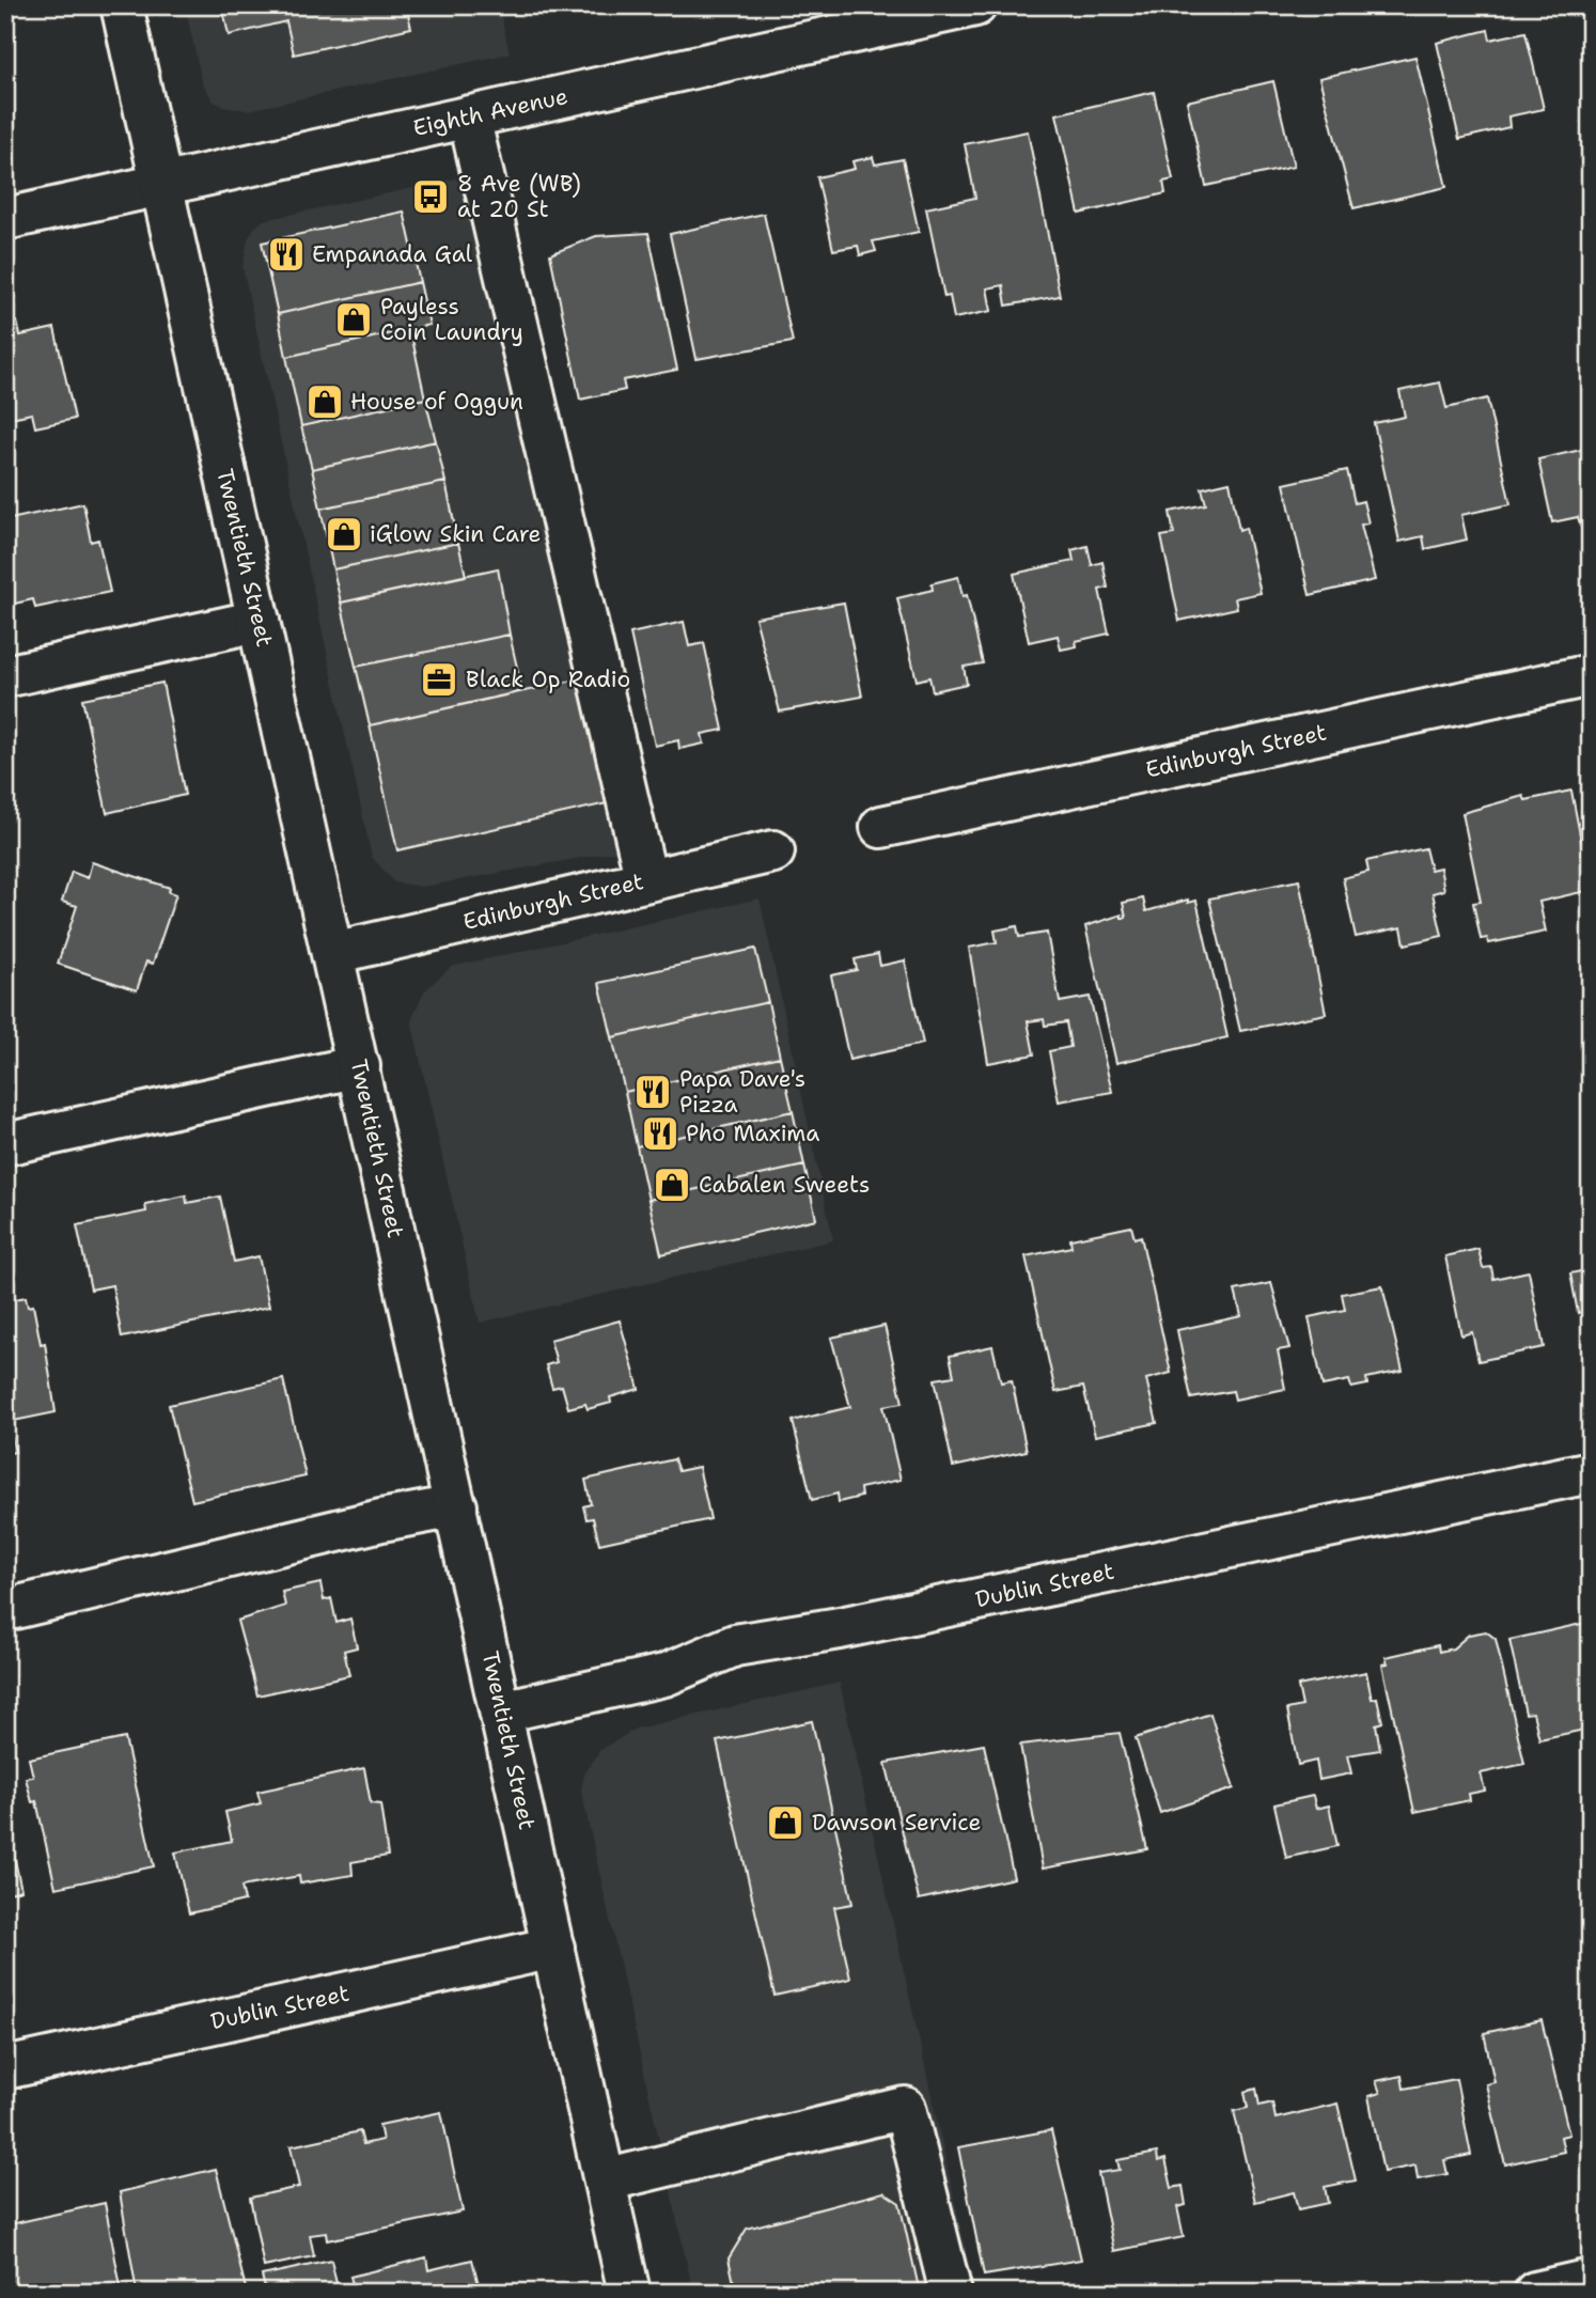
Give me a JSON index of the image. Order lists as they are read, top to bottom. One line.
{"streets":{"street":["Eighth Avenue","Twentieth Street","Edinburgh Street","Dublin Street"]},"crossings":[["Eighth Avenue","Twentieth Street"],["Twentieth Street","Edinburgh Street"],["Twentieth Street","Dublin Street"]],"places":{"bus stop":["8 Ave (WB) at 20 St"],"restaurant":["Empanada Gal","Papa Dave's Pizza","Pho Maxima"],"shop":["Payless Coin Laundry","House of Oggun","iGlow Skin Care","Cabalen Sweets","Dawson Service"],"office":["Black Op Radio"]}}
